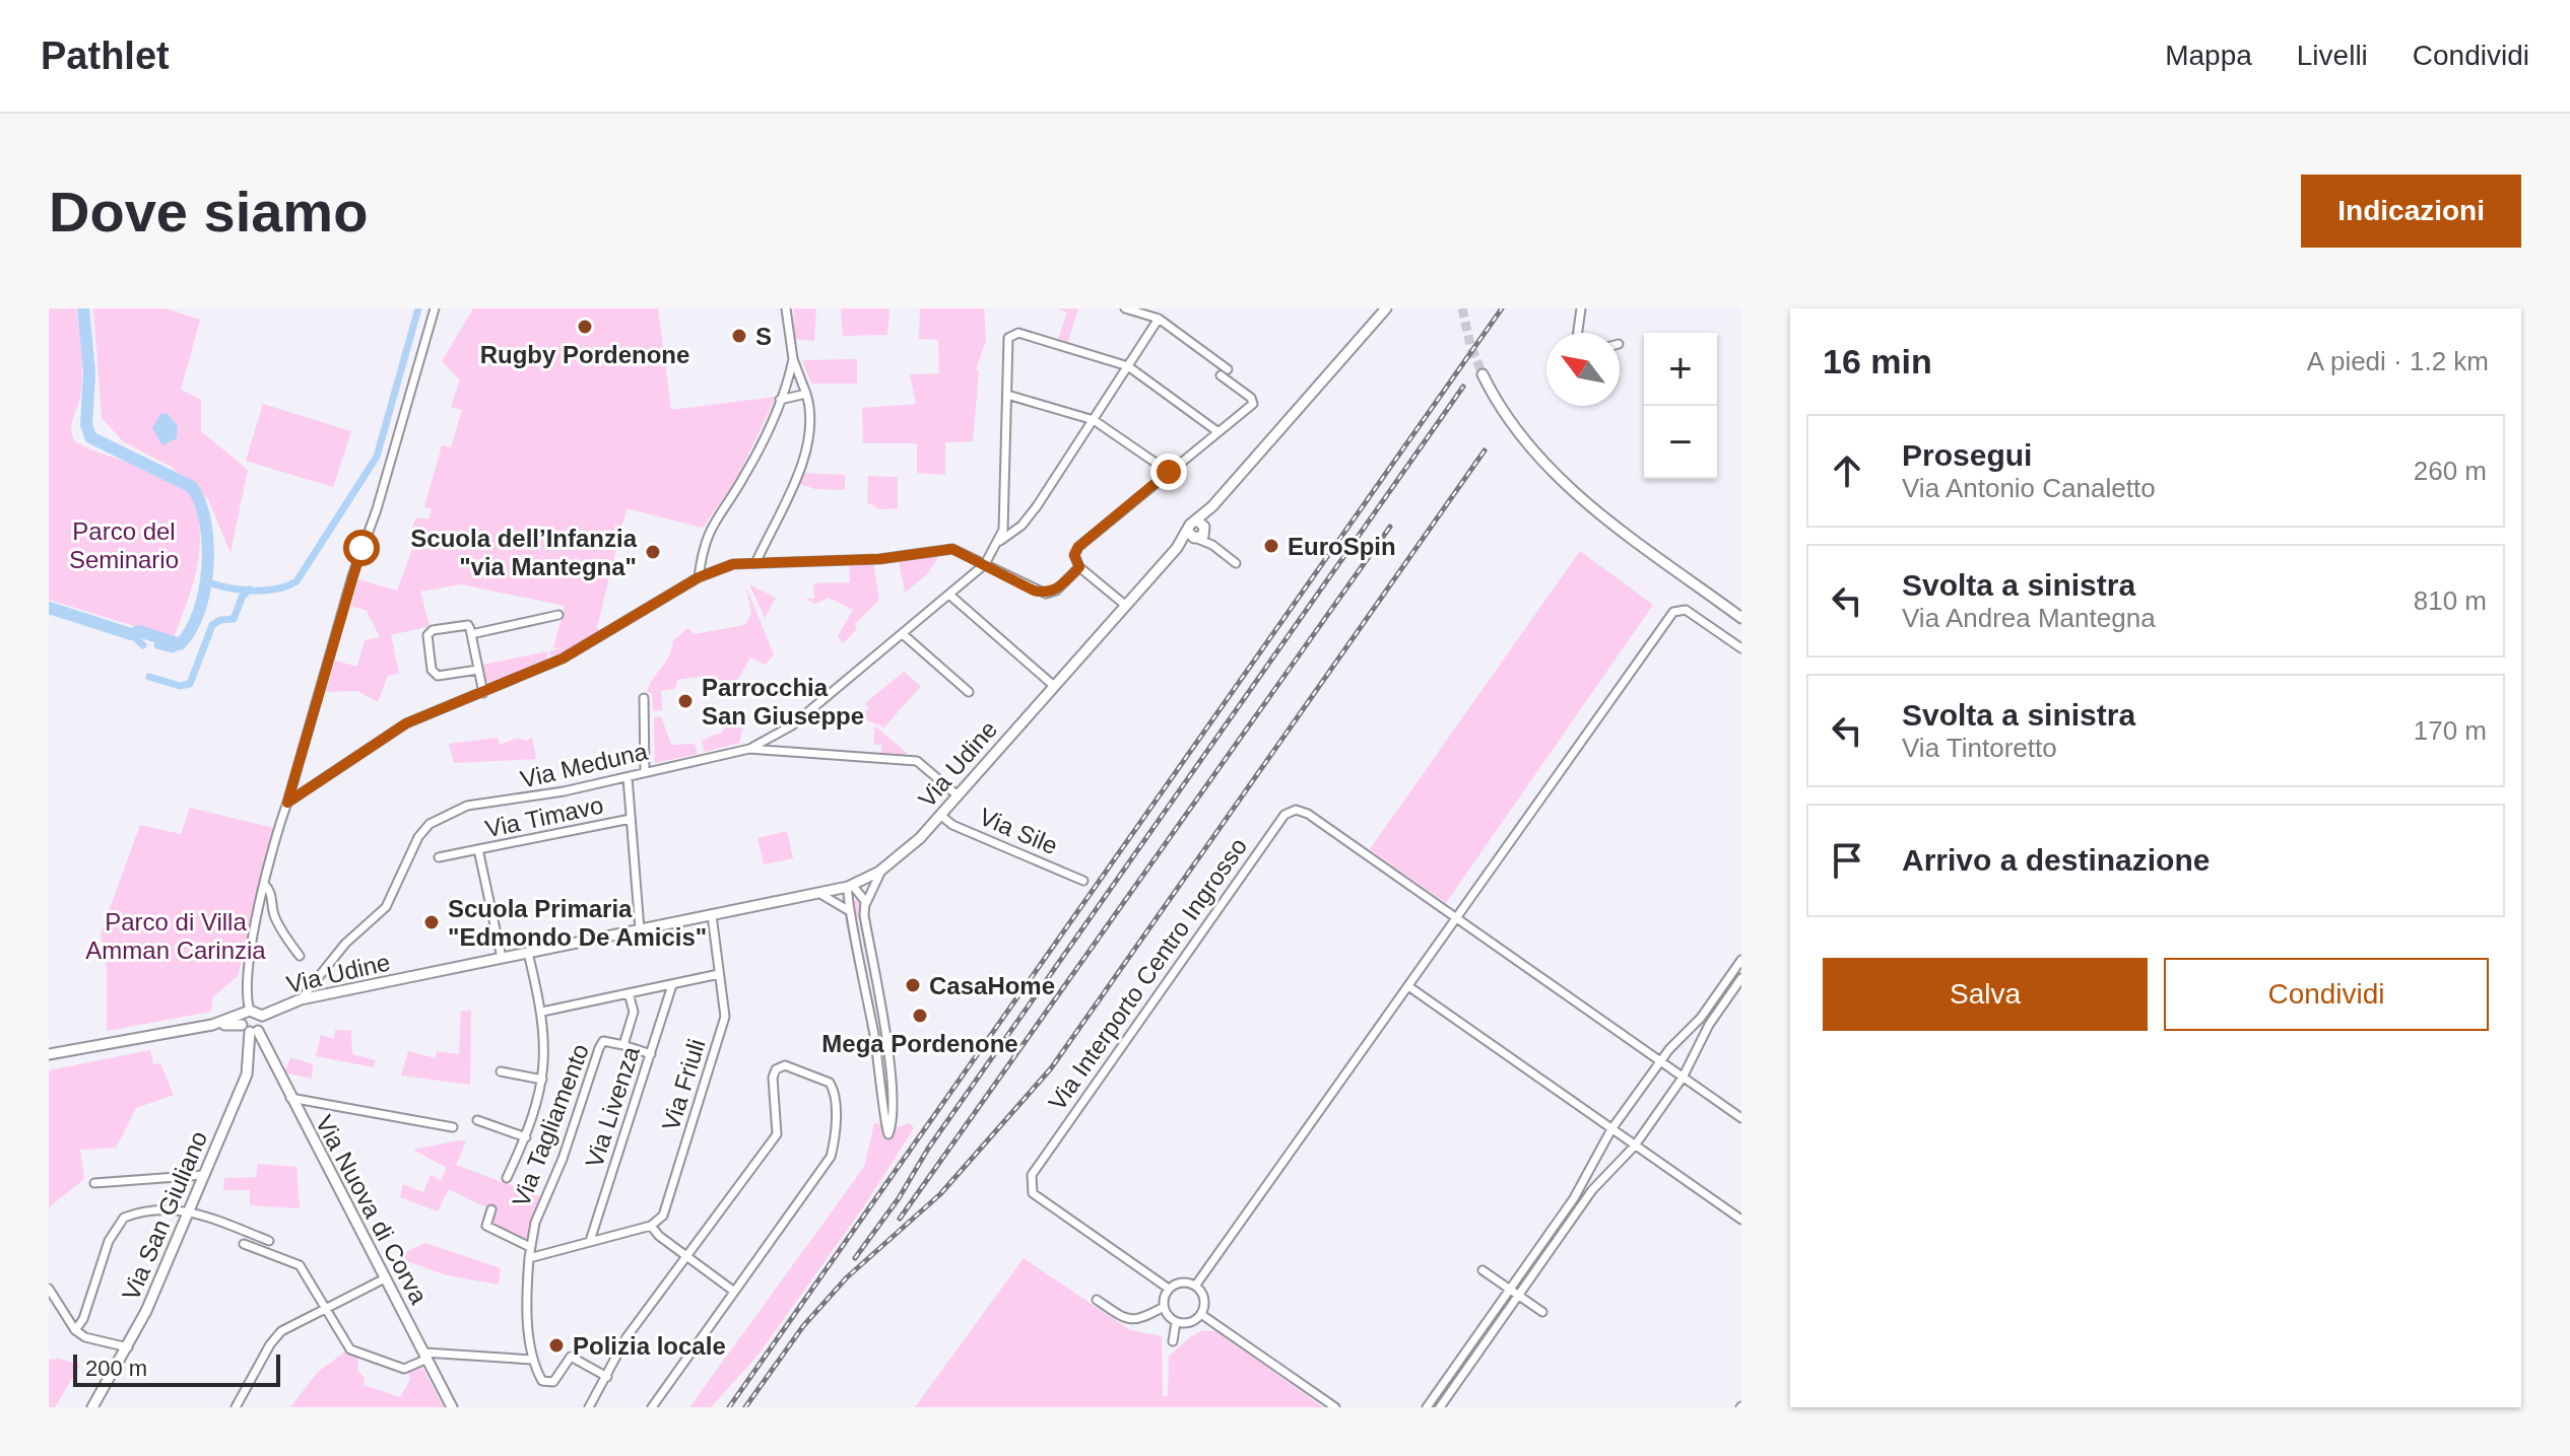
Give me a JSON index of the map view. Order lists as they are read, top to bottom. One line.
{"streets":{"main road":["Via Udine","Via Nuova di Corva","Via San Giuliano"],"street":["Via Meduna","Via Timavo","Via Sile","Via Interporto Centro Ingrosso","Via Friuli","Via Livenza","Via Tagliamento"]},"crossings":[["Via Udine","Via Meduna"],["Via Udine","Via Timavo"],["Via Udine","Via Sile"],["Via Udine","Via Friuli"],["Via Udine","Via Nuova di Corva"],["Via Udine","Via San Giuliano"],["Via Nuova di Corva","Via San Giuliano"]],"parks":["Parco del Seminario","Parco di Villa Amman Carinzia"],"places":["Rugby Pordenone","S","EuroSpin","Scuola dell’Infanzia \"via Mantegna\"","Parrocchia San Giuseppe","Scuola Primaria \"Edmondo De Amicis\"","CasaHome","Mega Pordenone","Polizia locale"],"scale_bar":"200 m","north":"top left","page":{"header":"Pathlet","nav":["Mappa","Livelli","Condividi"],"buttons":["Indicazioni",["Salva","Condividi"]],"title":"Dove siamo","heading":["16 min","A piedi · 1.2 km"],"map_buttons":["+","−"],"list":[["Prosegui","Via Antonio Canaletto","260 m"],["Svolta a sinistra","Via Andrea Mantegna","810 m"],["Svolta a sinistra","Via Tintoretto","170 m"],"Arrivo a destinazione"],"scale":"200 m"}}
